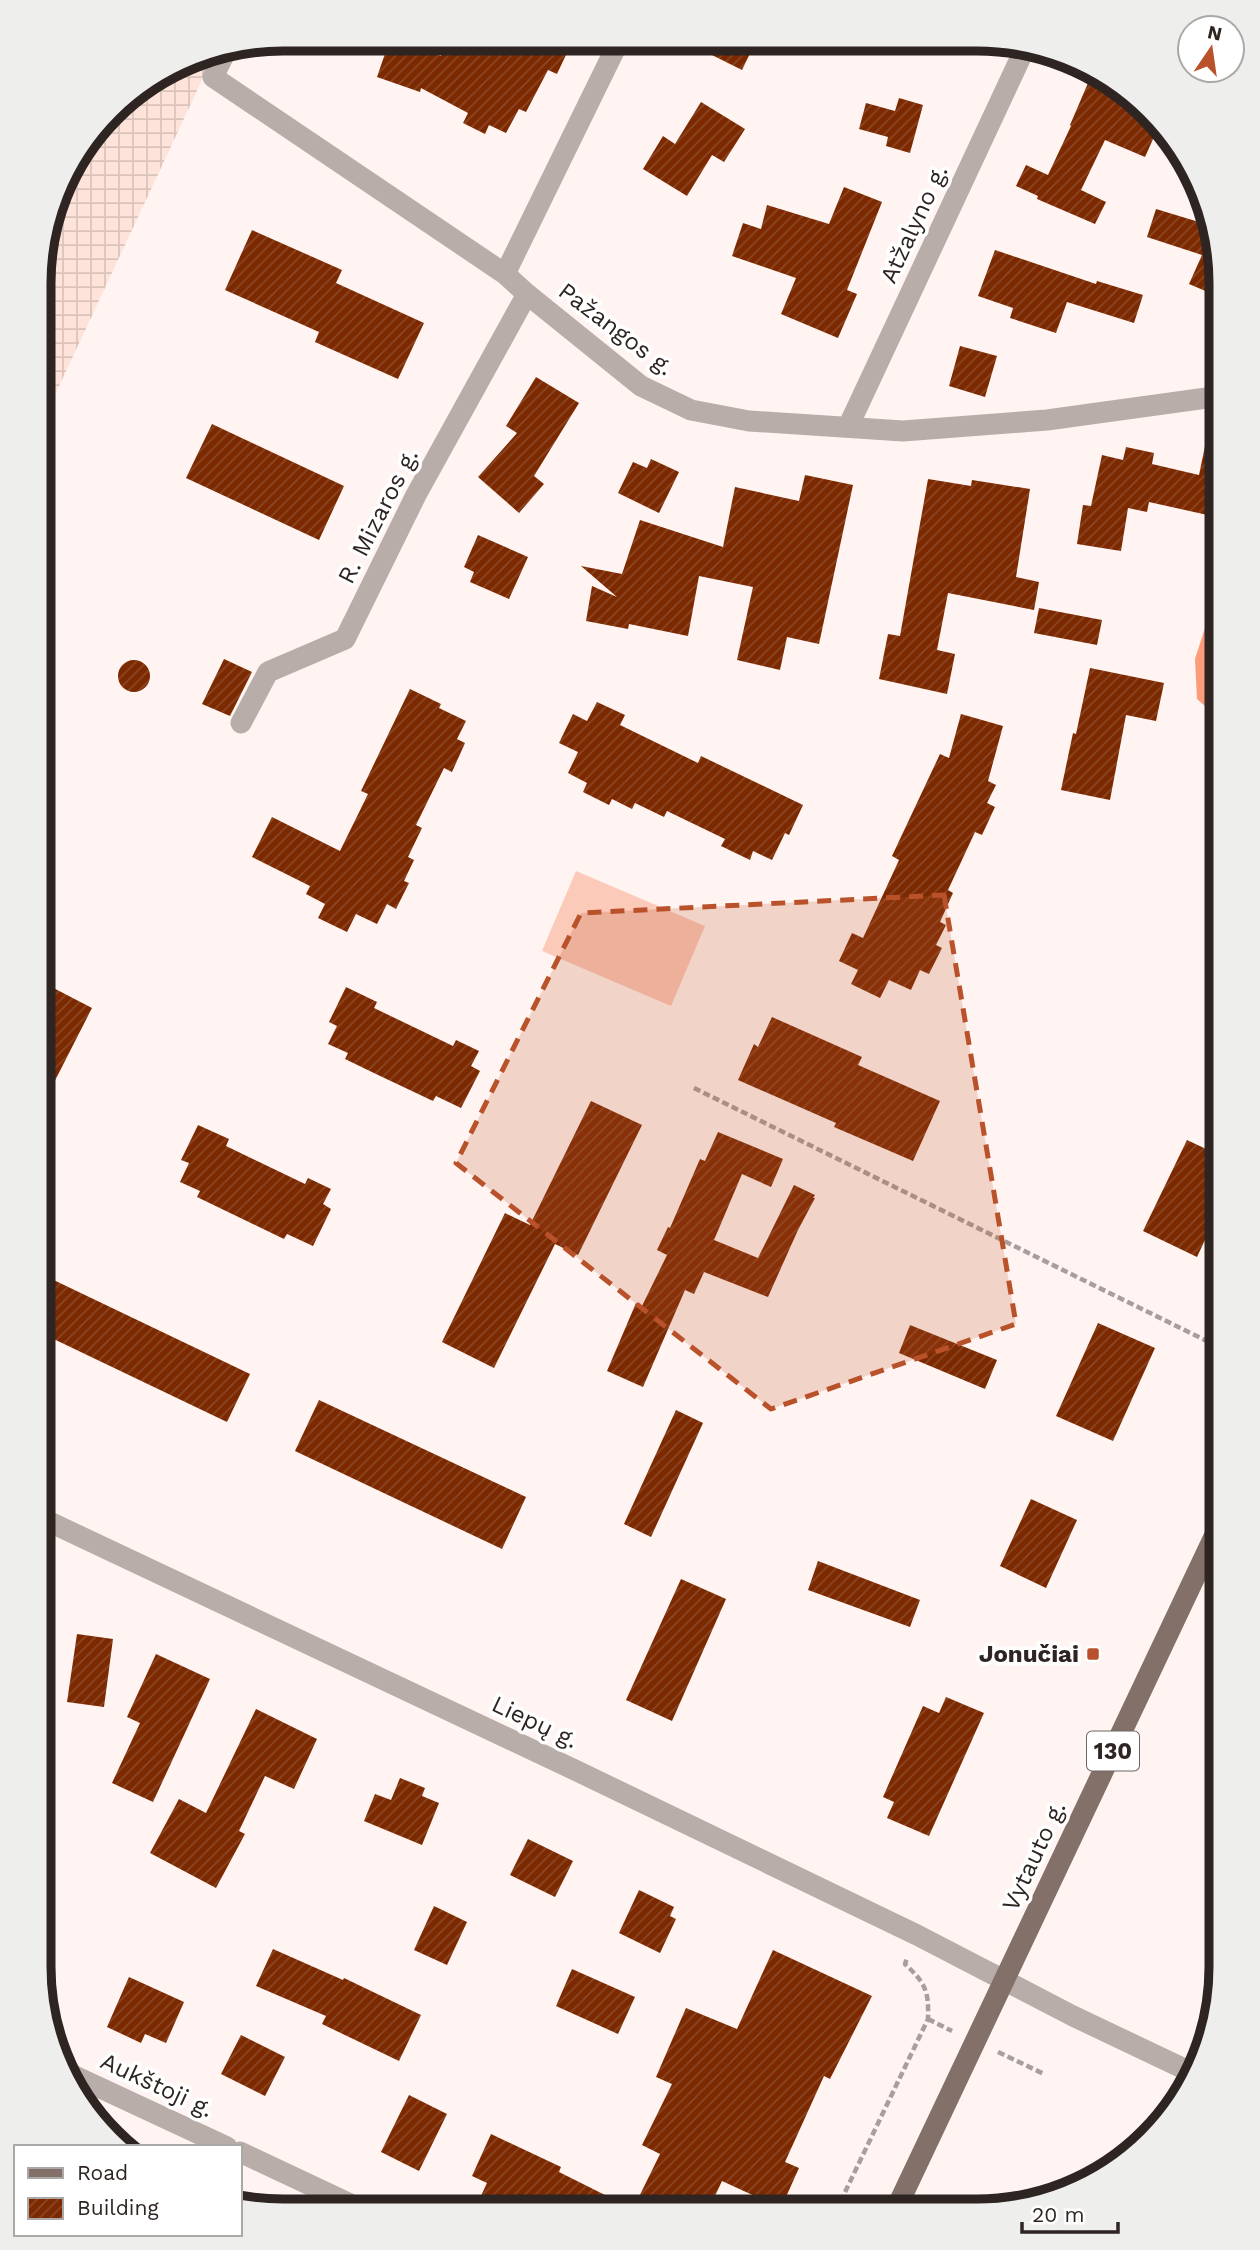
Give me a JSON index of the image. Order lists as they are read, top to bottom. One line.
{"streets":{"main road":["130","Vytauto g."],"street":["Atžalyno g.","Pažangos g.","R. Mizaros g.","Liepų g.","Aukštoji g."]},"crossings":[["Atžalyno g.","Pažangos g."],["Pažangos g.","R. Mizaros g."],["Liepų g.","Vytauto g."]],"places":{"transit":["Jonučiai"]},"legend":["Road","Building"],"scale_bar":"20 m","north":"top"}
